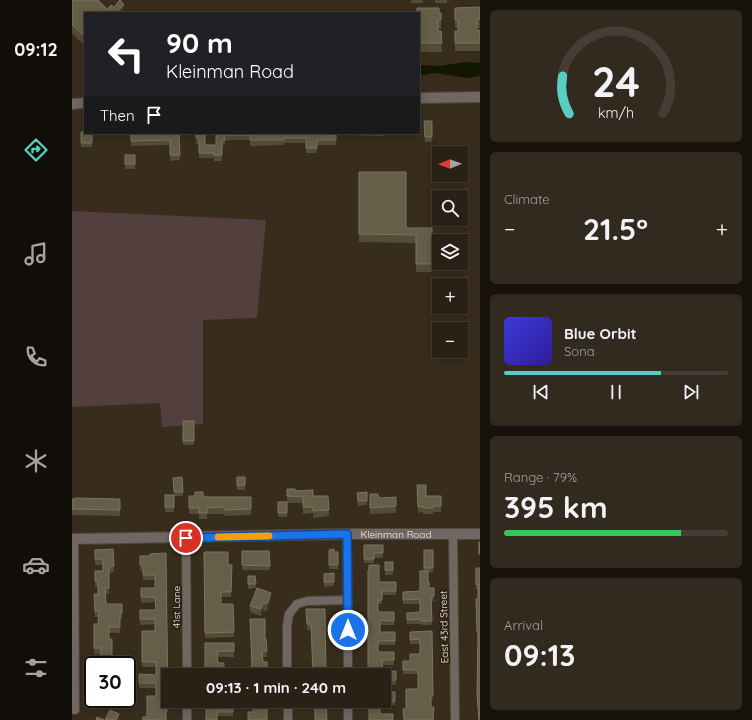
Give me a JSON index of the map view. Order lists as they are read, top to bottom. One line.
{"streets":{"street":["Kleinman Road","41st Lane","East 43rd Street"]},"crossings":[["Kleinman Road","41st Lane"],["Kleinman Road","East 43rd Street"]],"north":"left","page":{"tabs":"09:12","turn":["90 m","Kleinman Road"],"then":"Then","map_buttons":["+","−"],"tile":["Climate",["Range · 79%","395 km"],["Arrival","09:13"]],"heat":["−","21.5°","+"],"song":["Blue Orbit","Sona"],"limit":"30","trip":"09:13 · 1 min · 240 m","gauge":["24","km/h"]}}
